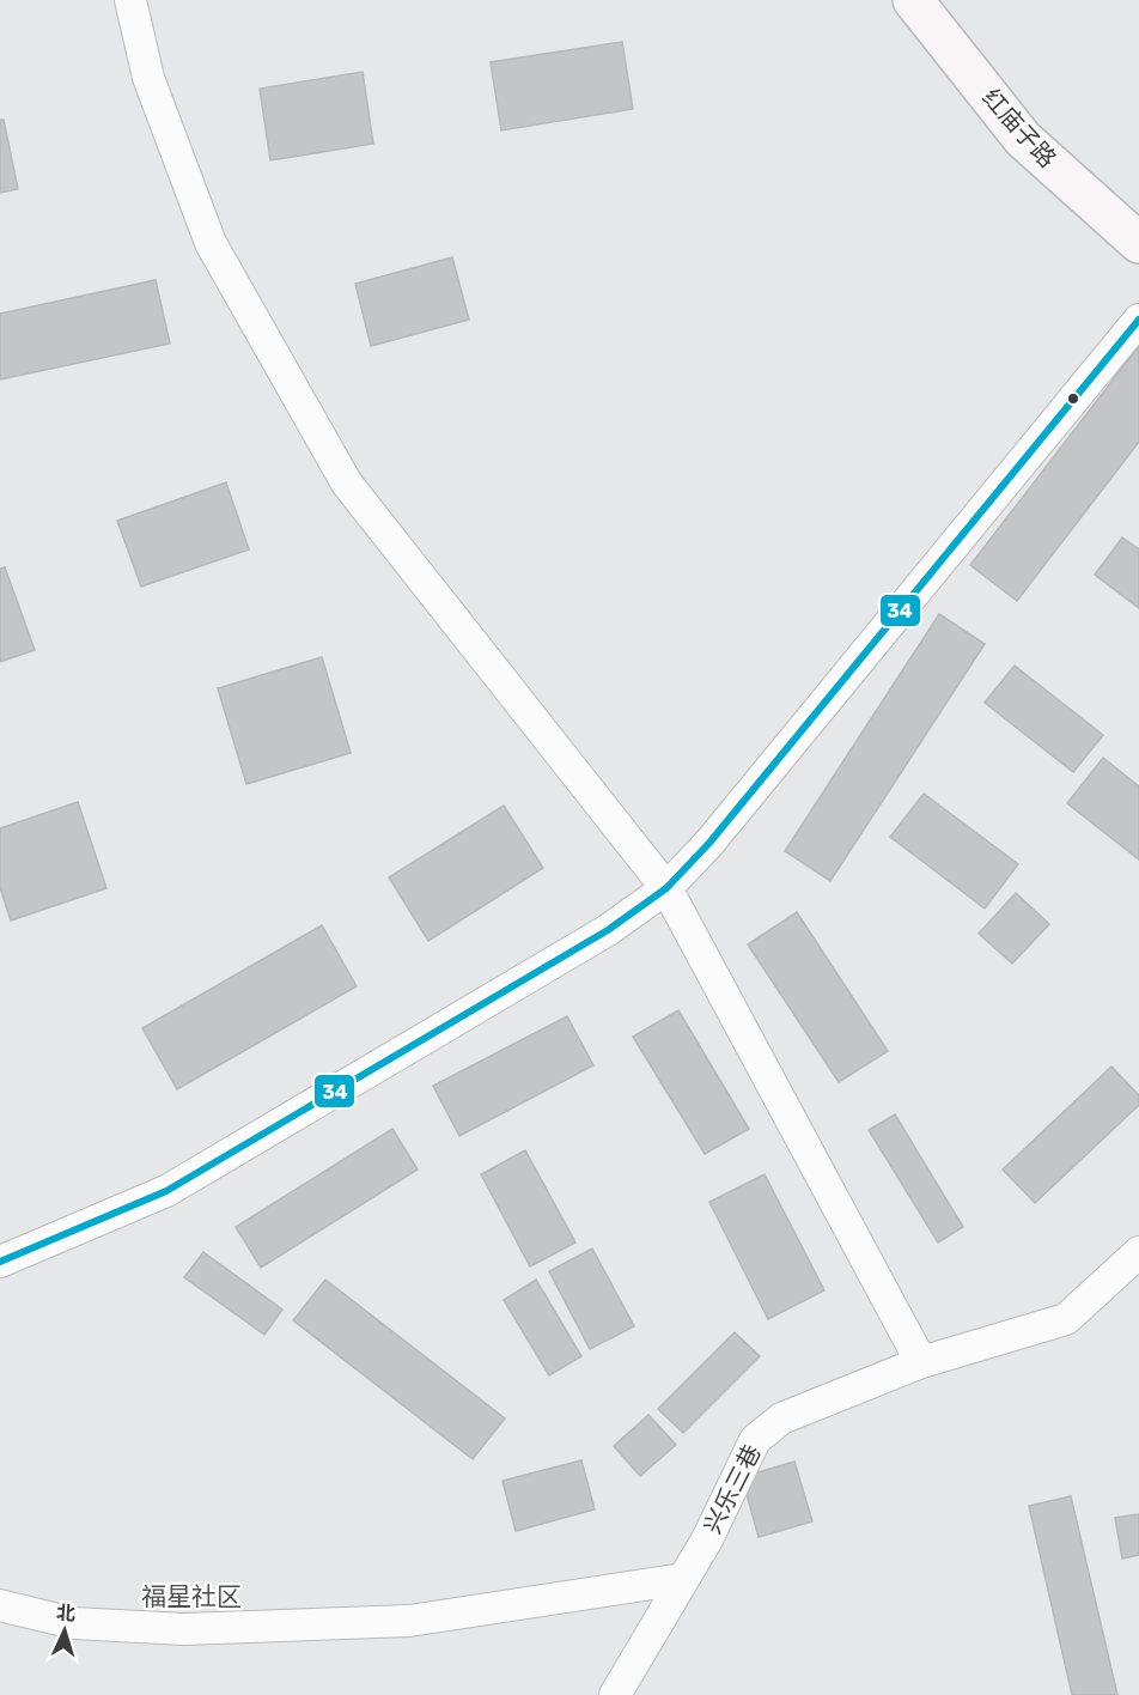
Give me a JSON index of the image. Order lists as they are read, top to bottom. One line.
{"streets":{"street":["红庙子路","兴乐三巷"]},"districts":["福星社区"],"lines":["transit line 34"],"north":"top"}
